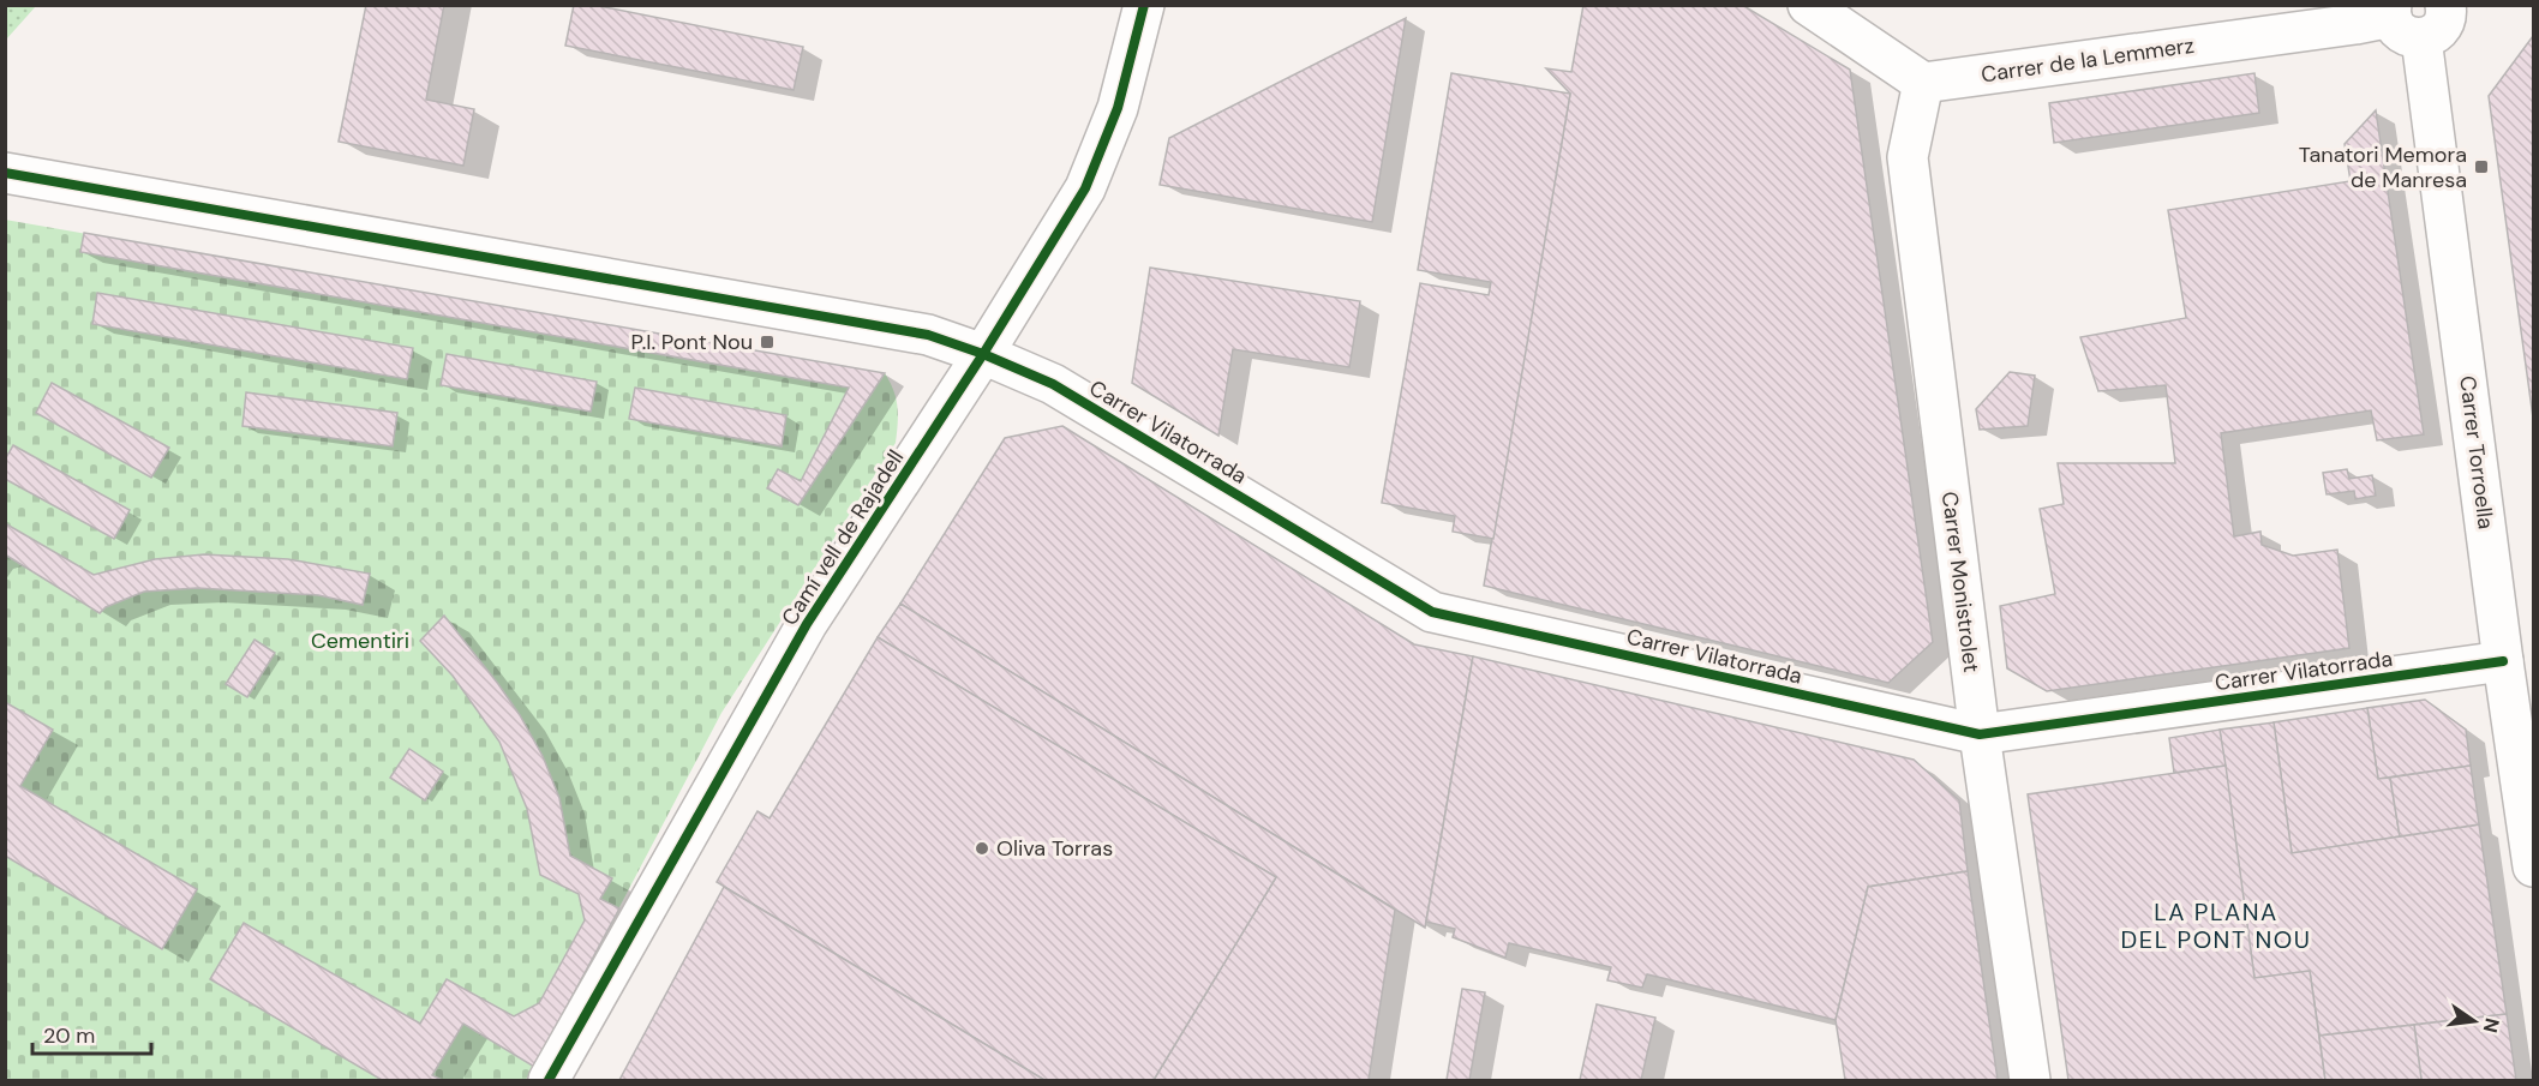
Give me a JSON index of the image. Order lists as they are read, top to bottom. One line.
{"streets":{"street":["Carrer de la Lemmerz","Carrer Vilatorrada","Carrer Torroella","Camí vell de Rajadell","Carrer Monistrolet"]},"crossings":[["Carrer de la Lemmerz","Carrer Torroella"],["Carrer de la Lemmerz","Carrer Monistrolet"],["Carrer Vilatorrada","Carrer Torroella"],["Carrer Vilatorrada","Camí vell de Rajadell"],["Carrer Vilatorrada","Carrer Monistrolet"]],"districts":["LA PLANA DEL PONT NOU"],"parks":["Cementiri"],"places":{"transit":["Tanatori Memora de Manresa","P.I. Pont Nou"],"other":["Oliva Torras"]},"scale_bar":"20 m","north":"right"}
